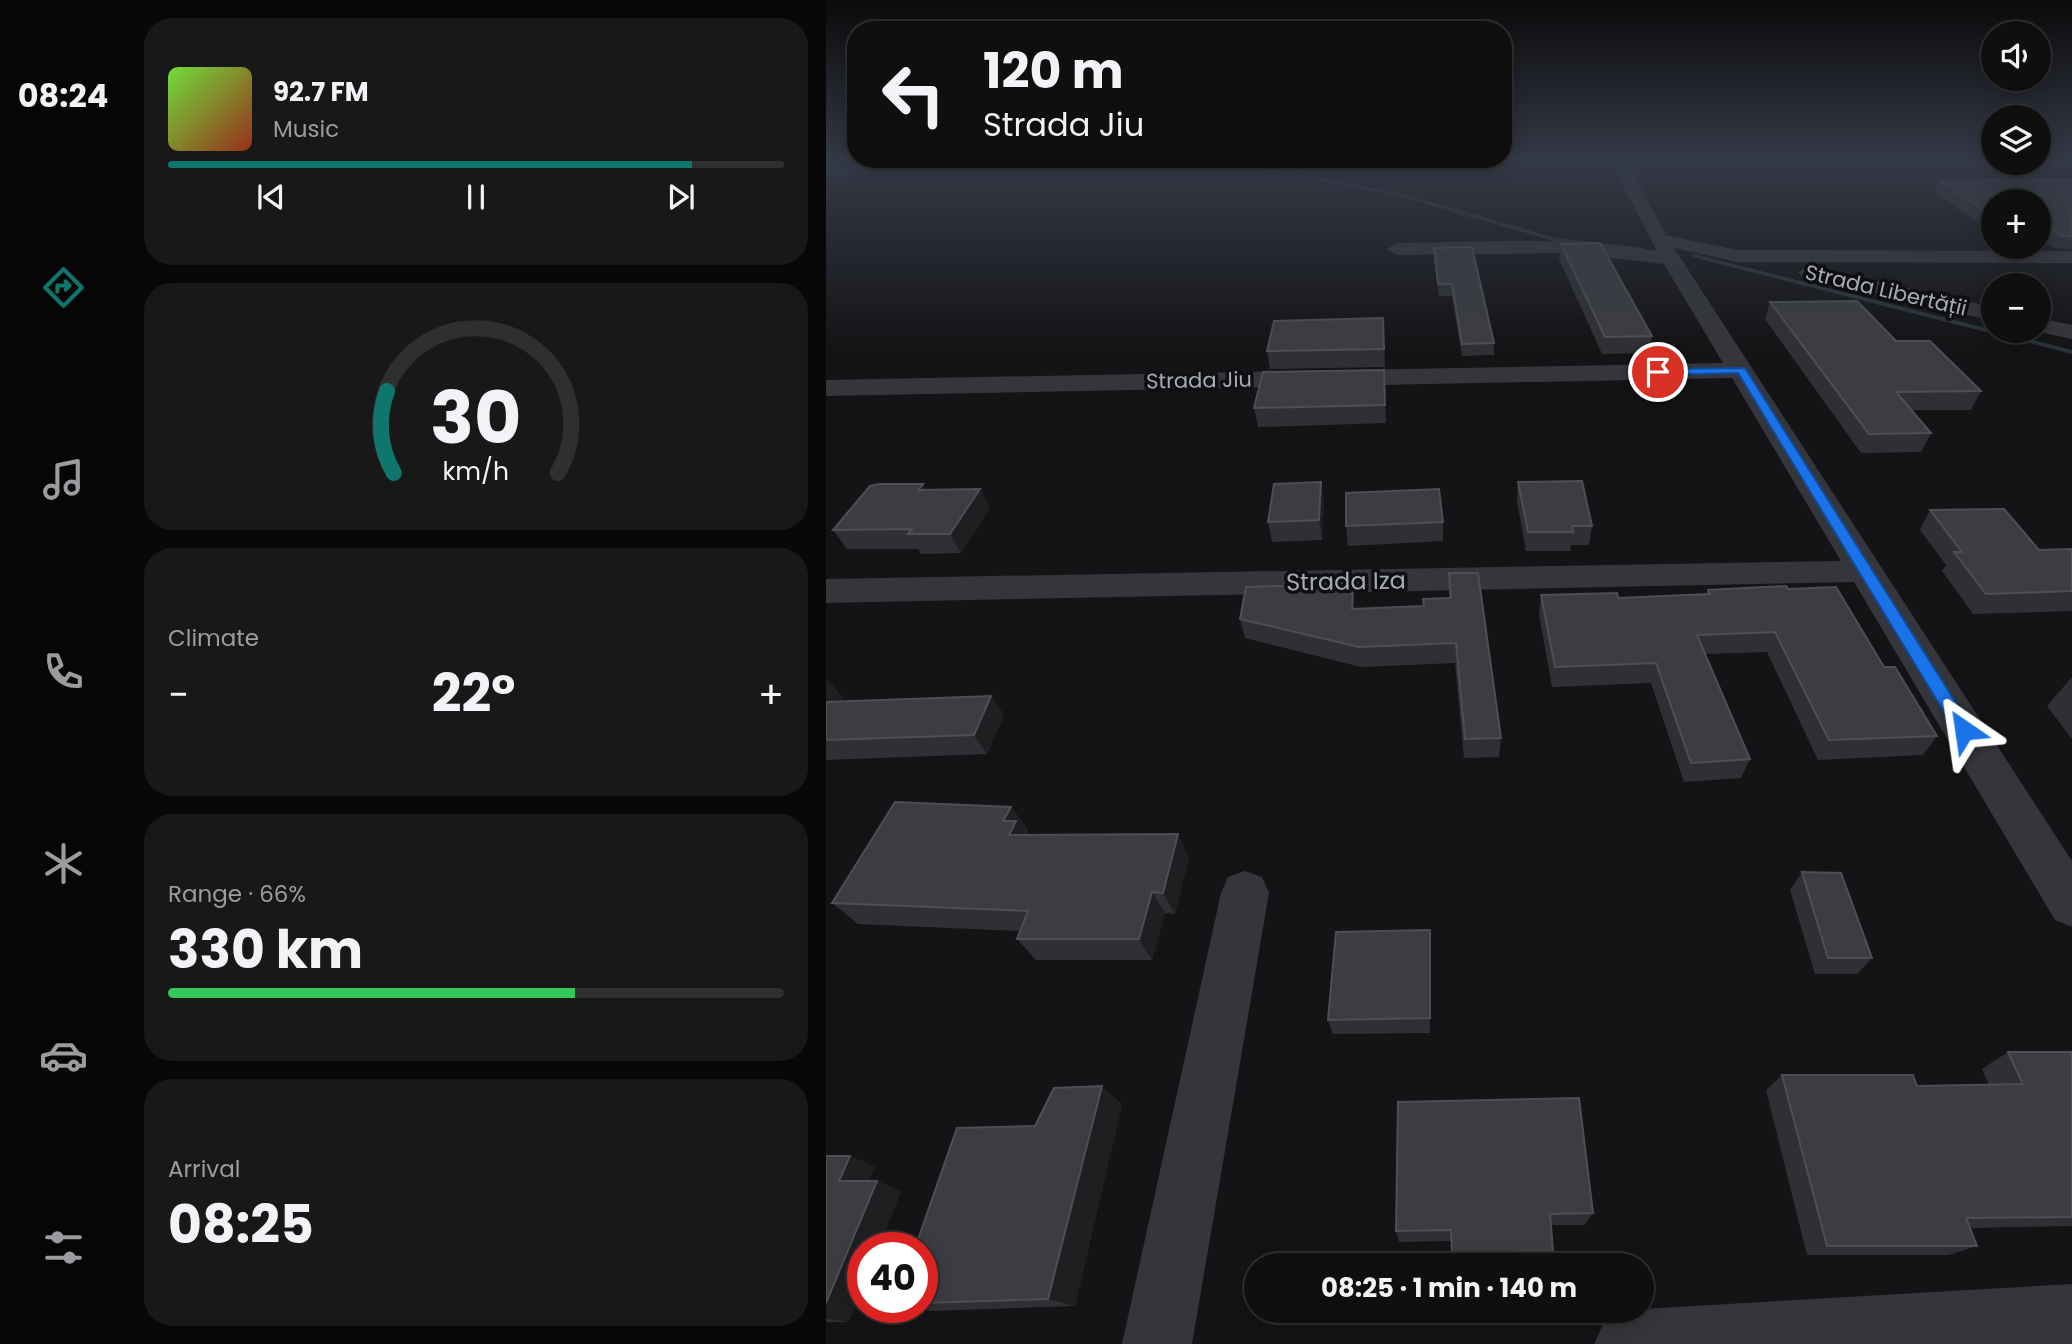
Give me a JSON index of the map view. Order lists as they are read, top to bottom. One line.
{"streets":{"street":["Strada Libertății","Strada Jiu","Strada Iza"]},"page":{"tabs":"08:24","map_buttons":["+","−"],"turn":["120 m","Strada Jiu"],"song":["92.7 FM","Music"],"tile":["Climate",["Range · 66%","330 km"],["Arrival","08:25"]],"heat":["−","22°","+"],"limit":"40","trip":"08:25 · 1 min · 140 m","gauge":["30","km/h"]}}
